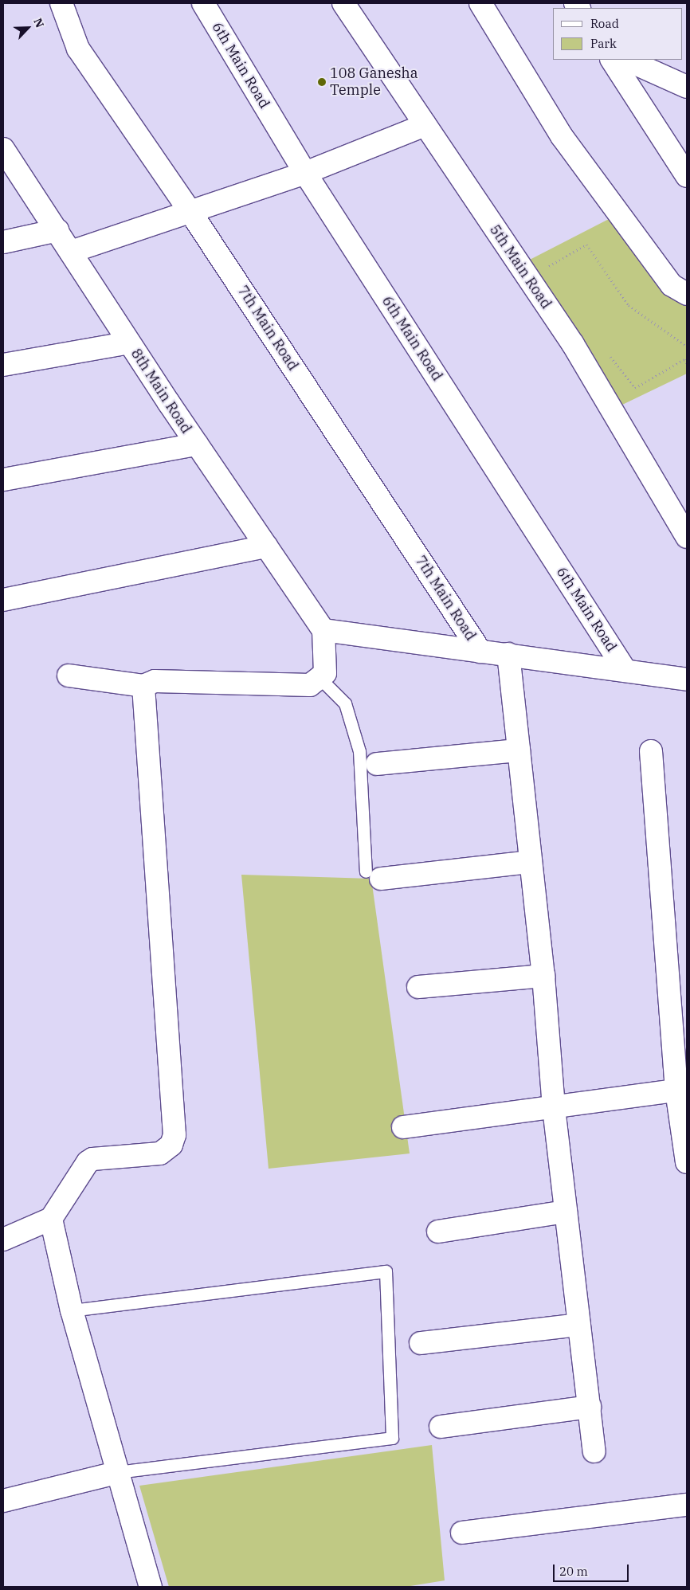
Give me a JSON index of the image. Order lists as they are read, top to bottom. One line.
{"streets":{"street":["6th Main Road","5th Main Road","7th Main Road","8th Main Road"]},"places":["108 Ganesha Temple"],"legend":["Road","Park"],"scale_bar":"20 m","north":"top right"}
